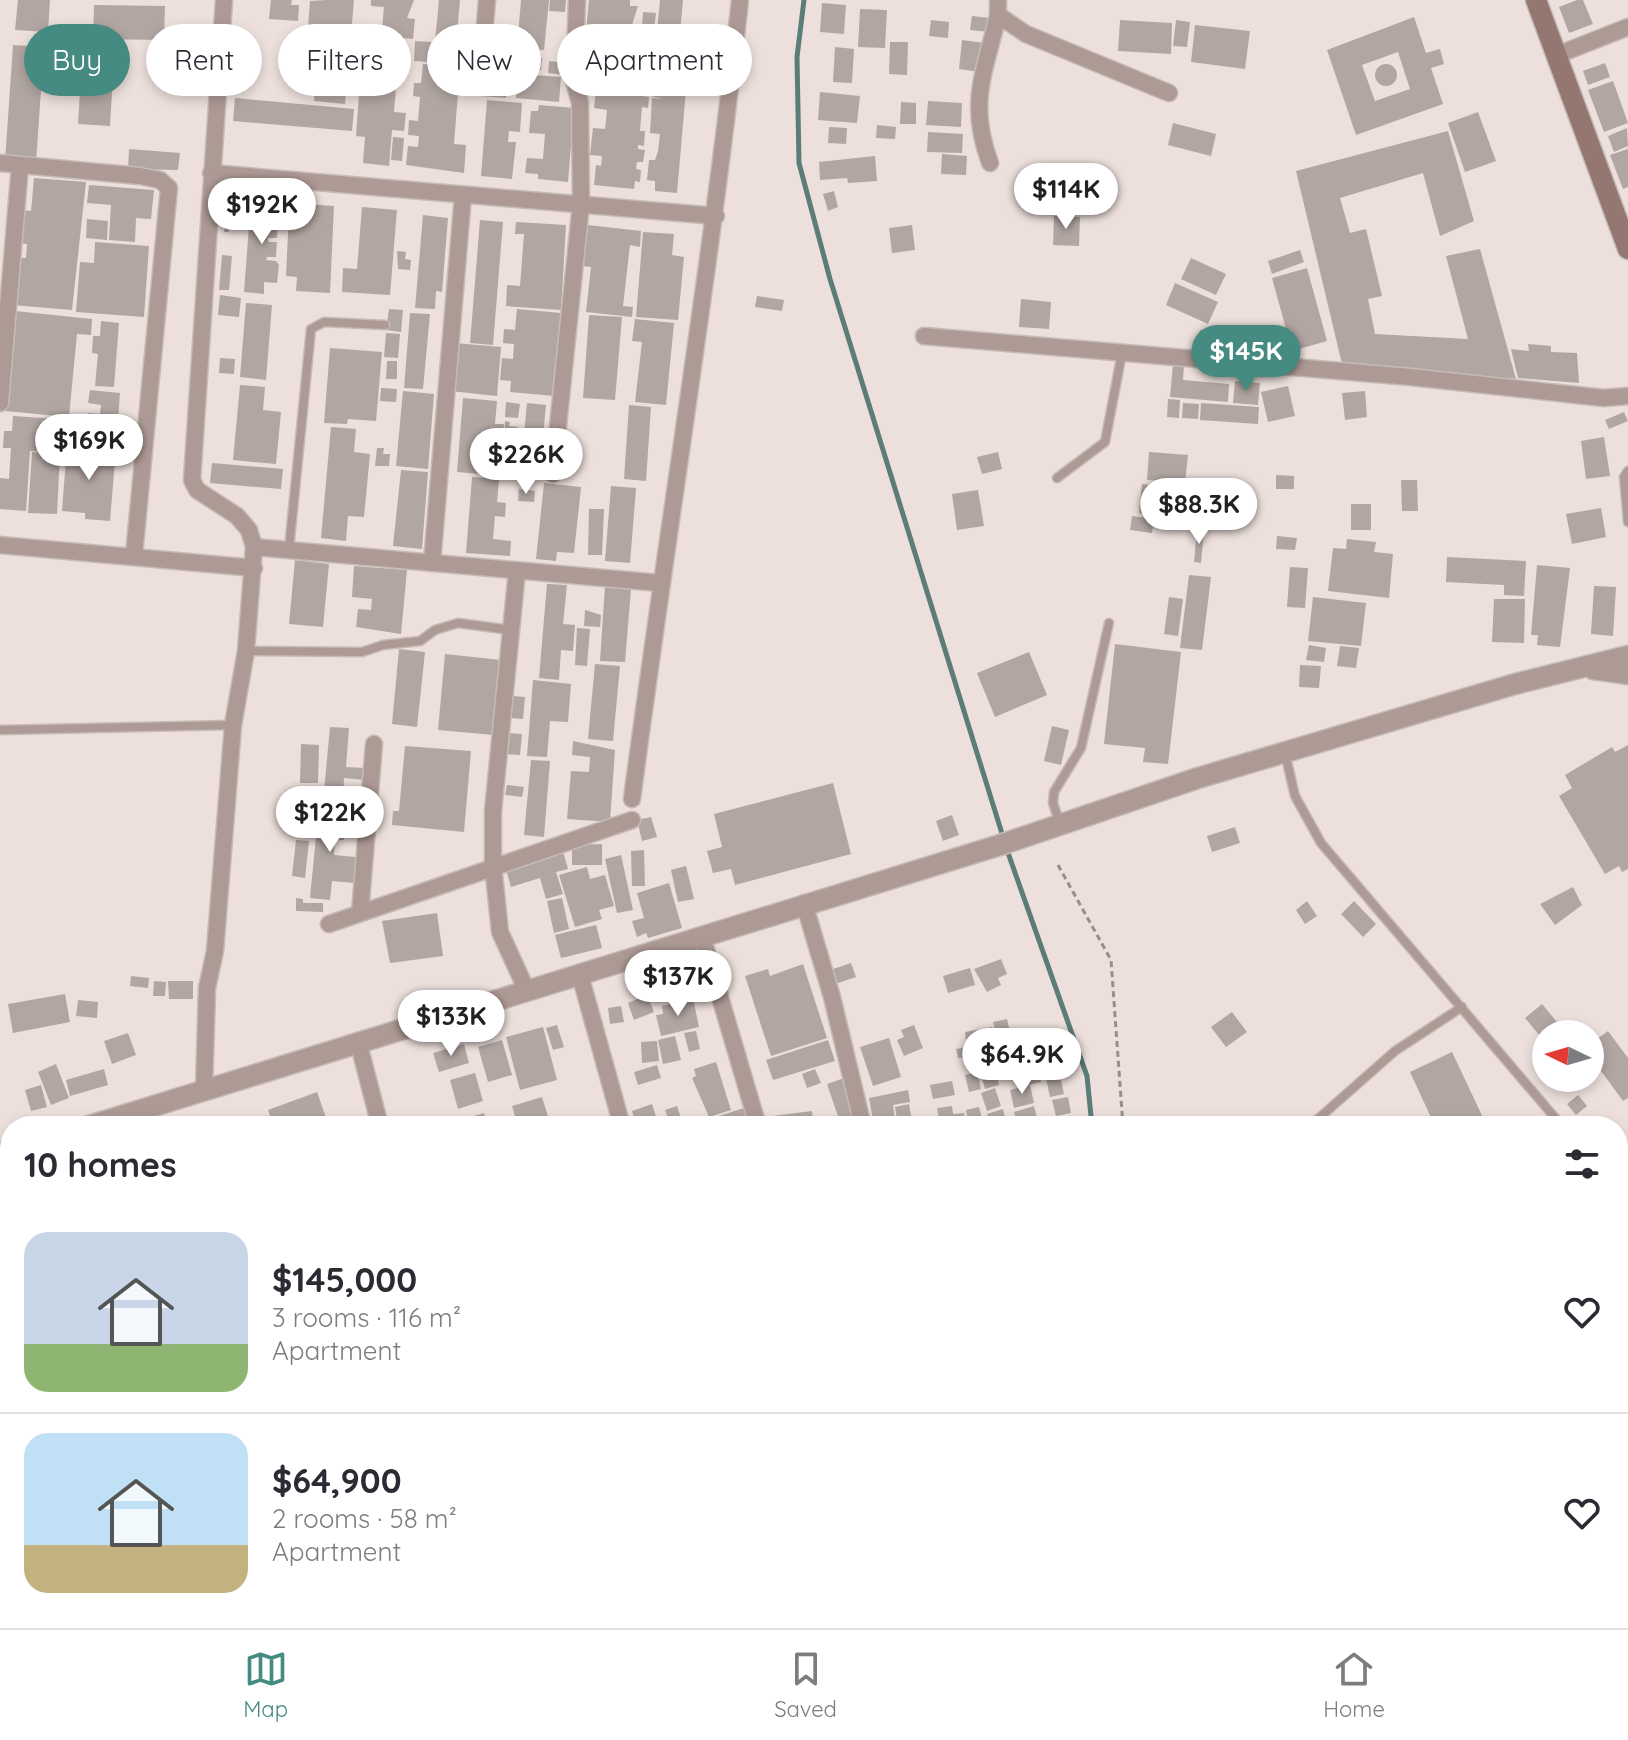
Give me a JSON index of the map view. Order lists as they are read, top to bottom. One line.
{"north":"left","page":{"chip":["Buy","Rent","Filters","New","Apartment"],"price":["$114K","$192K","$145K","$169K","$226K","$88.3K","$122K","$137K","$133K","$64.9K"],"heading":"10 homes","list":[{"name":"$145,000","note":"3 rooms · 116 m² · Apartment"},{"name":"$64,900","note":"2 rooms · 58 m² · Apartment"}],"tabs":["Map","Saved","Home"]}}
